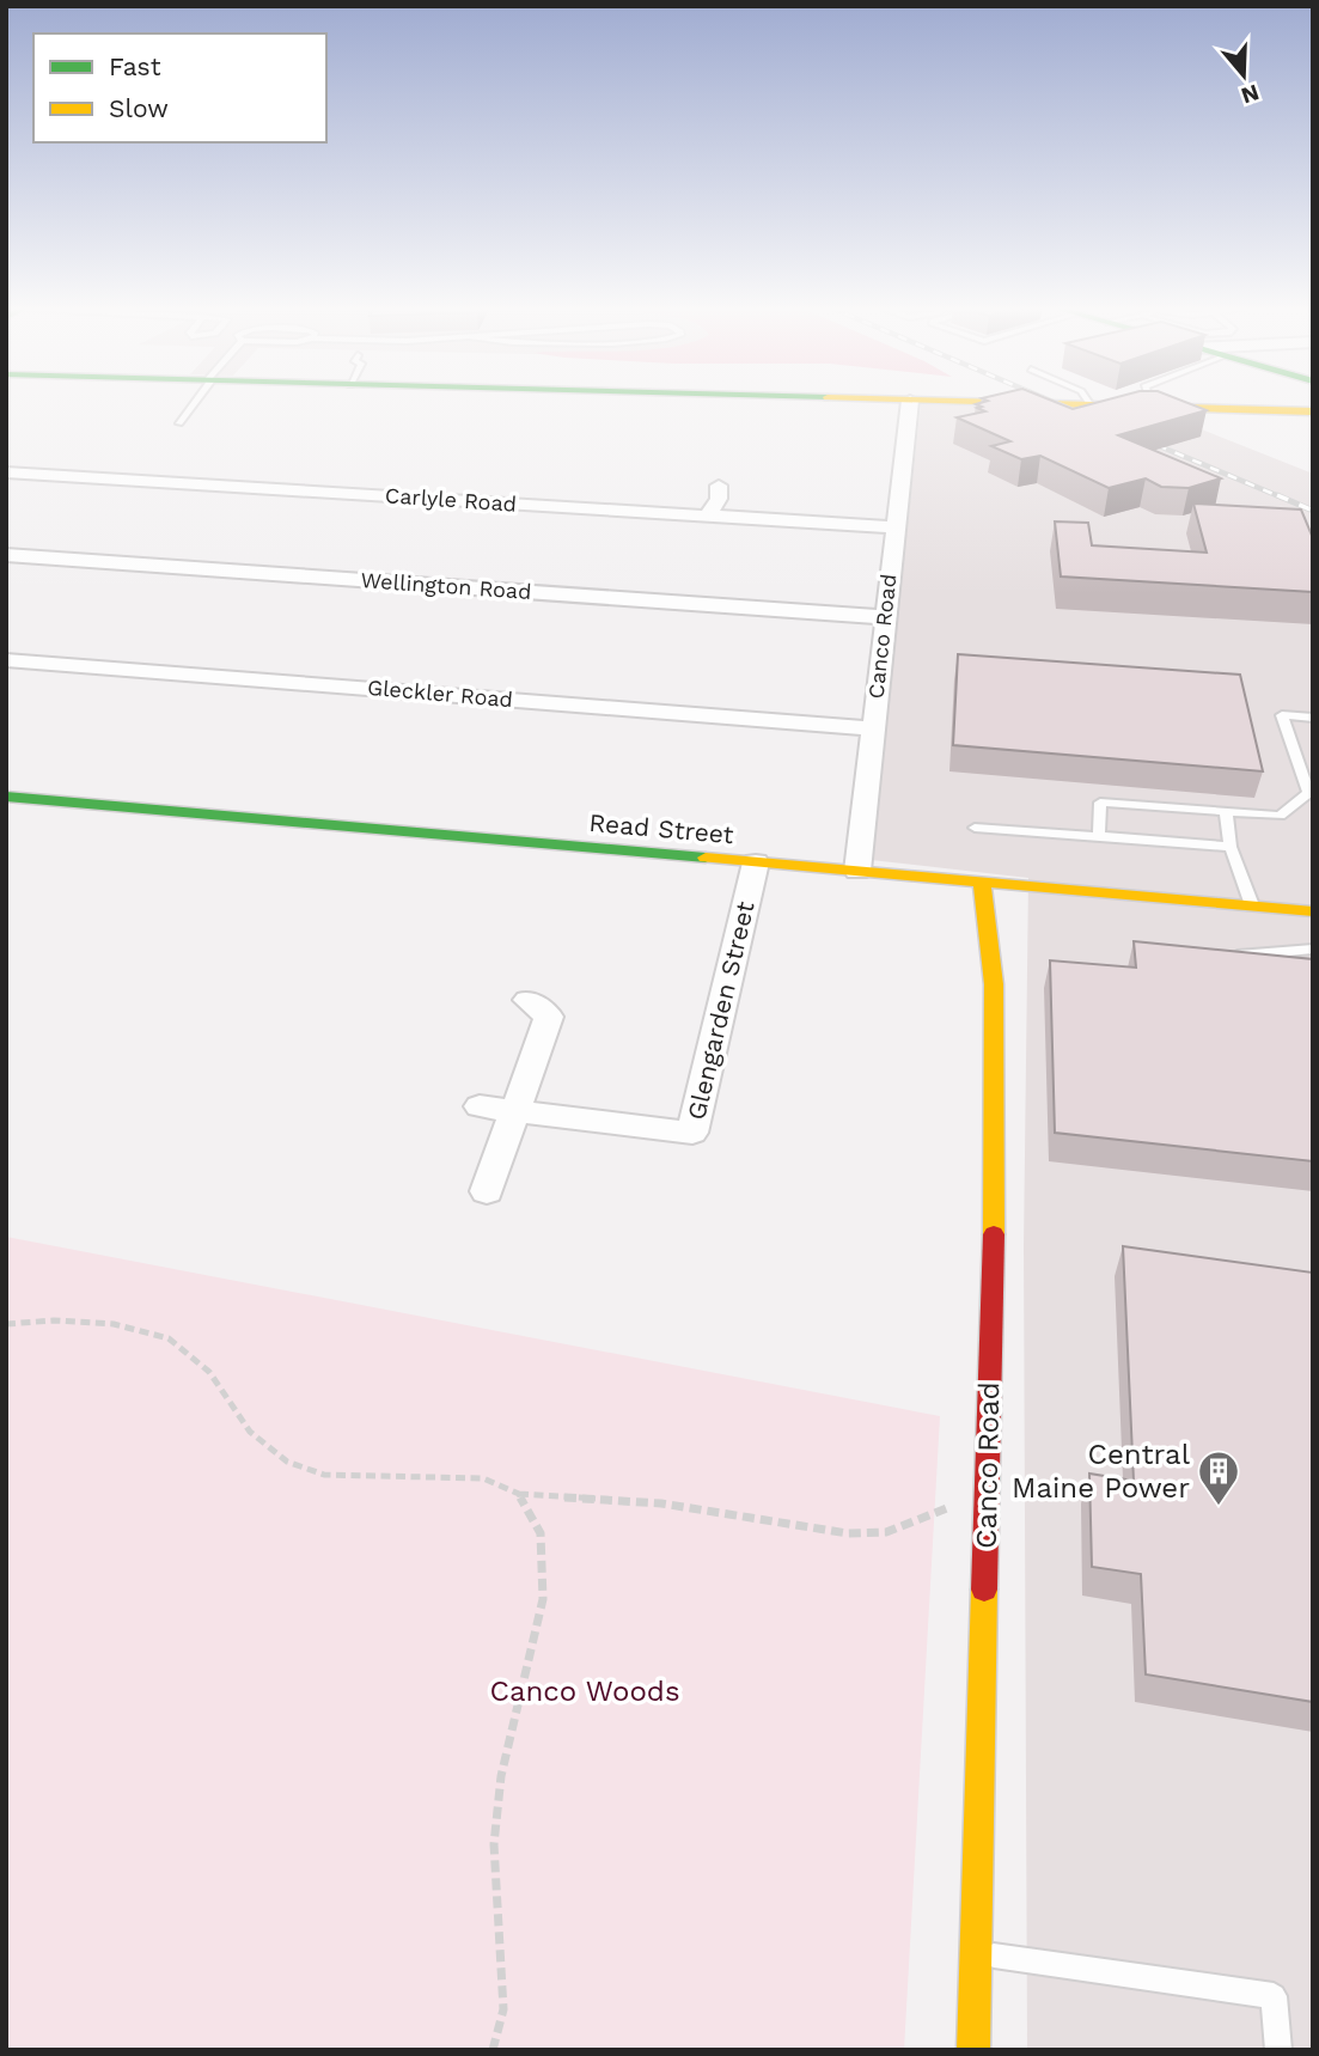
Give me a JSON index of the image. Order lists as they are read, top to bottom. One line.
{"streets":{"main road":["Canco Road","Read Street"],"street":["Carlyle Road","Wellington Road","Gleckler Road","Glengarden Street"]},"crossings":[["Carlyle Road","Canco Road"],["Wellington Road","Canco Road"],["Canco Road","Gleckler Road"],["Canco Road","Read Street"],["Read Street","Glengarden Street"]],"parks":["Canco Woods"],"places":{"building":["Central Maine Power"]},"legend":["Fast","Slow"],"north":"bottom"}
